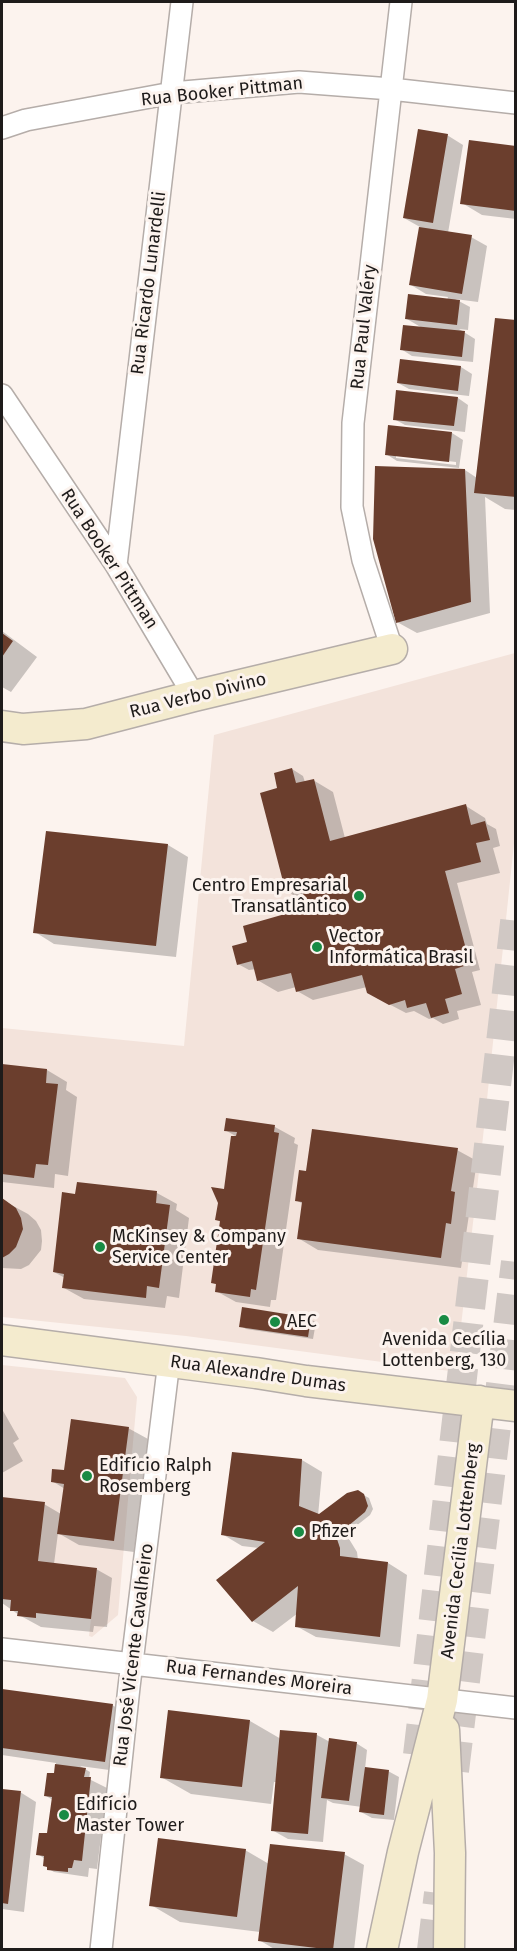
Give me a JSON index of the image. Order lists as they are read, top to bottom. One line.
{"streets":{"street":["Rua Booker Pittman","Rua Ricardo Lunardelli","Rua Paul Valéry","Rua Verbo Divino","Rua Alexandre Dumas","Avenida Cecília Lottenberg","Rua José Vicente Cavalheiro","Rua Fernandes Moreira"]},"crossings":[["Rua Booker Pittman","Rua Ricardo Lunardelli"],["Rua Booker Pittman","Rua Paul Valéry"],["Rua Booker Pittman","Rua Verbo Divino"],["Rua Paul Valéry","Rua Verbo Divino"],["Rua Alexandre Dumas","Avenida Cecília Lottenberg"],["Rua Alexandre Dumas","Rua José Vicente Cavalheiro"],["Avenida Cecília Lottenberg","Rua Fernandes Moreira"],["Rua José Vicente Cavalheiro","Rua Fernandes Moreira"]],"places":["Centro Empresarial Transatlântico","Vector Informática Brasil","McKinsey & Company Service Center","Avenida Cecília Lottenberg, 130","AEC","Edifício Ralph Rosemberg","Pfizer","Edifício Master Tower"]}
